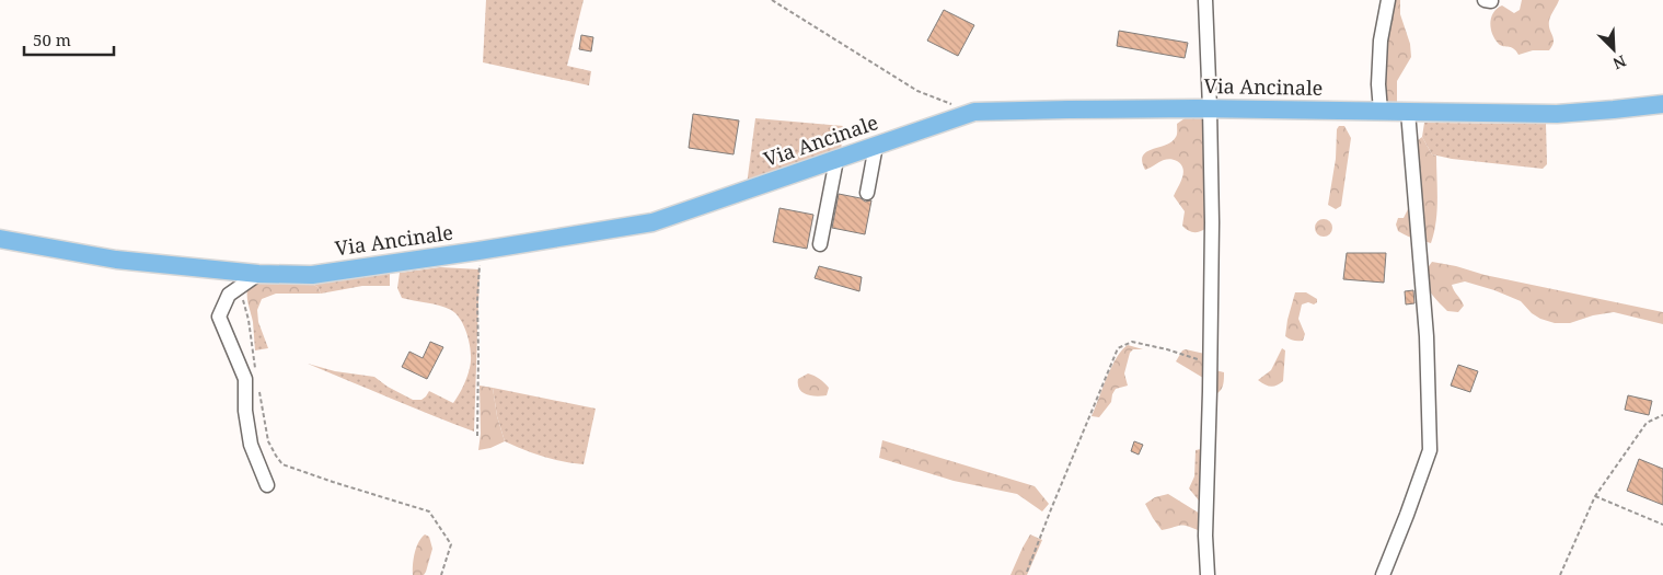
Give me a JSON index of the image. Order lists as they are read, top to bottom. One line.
{"streets":{"main road":["Via Ancinale"]},"scale_bar":"50 m","north":"bottom right"}
